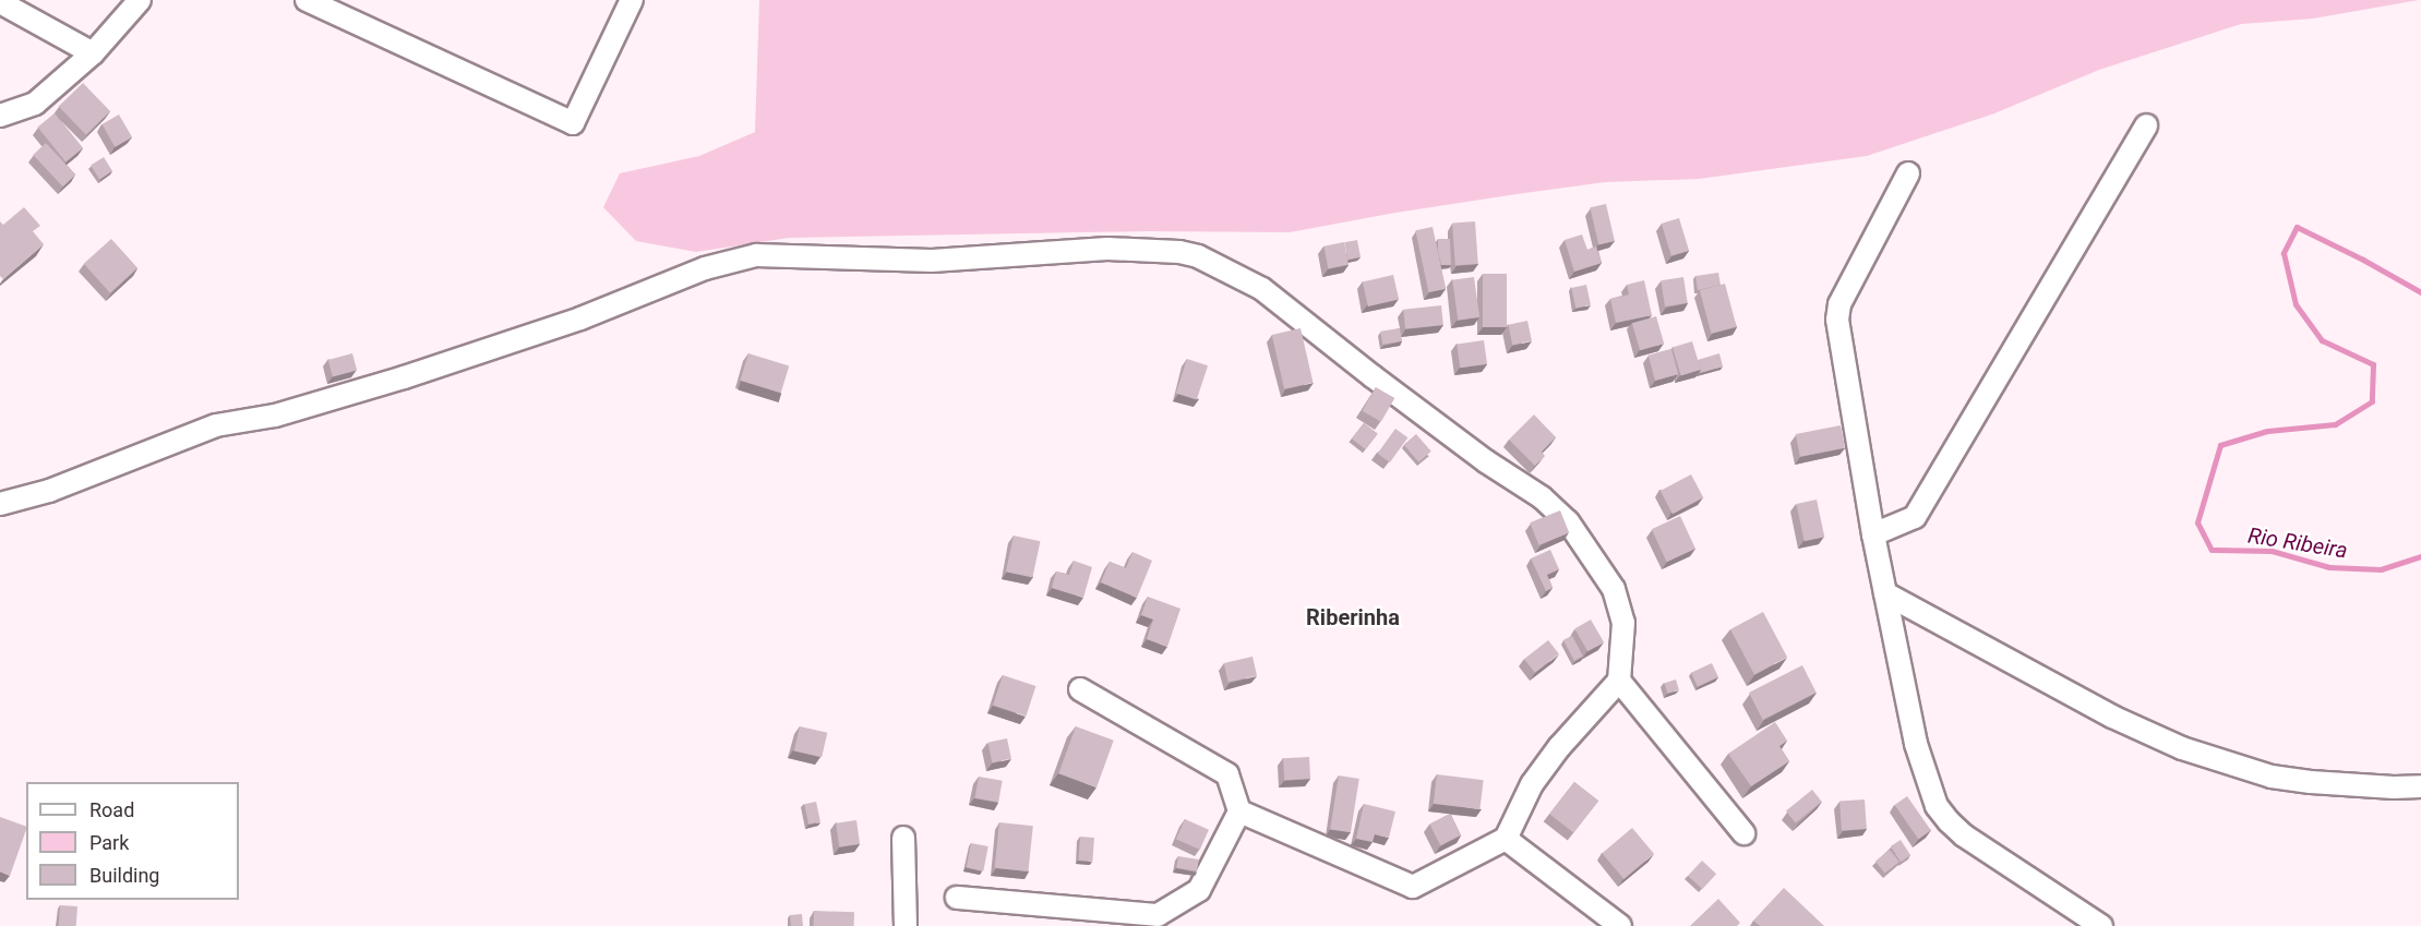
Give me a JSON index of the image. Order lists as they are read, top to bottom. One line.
{"districts":["Riberinha"],"water":["Rio Ribeira"],"legend":["Road","Park","Building"]}
